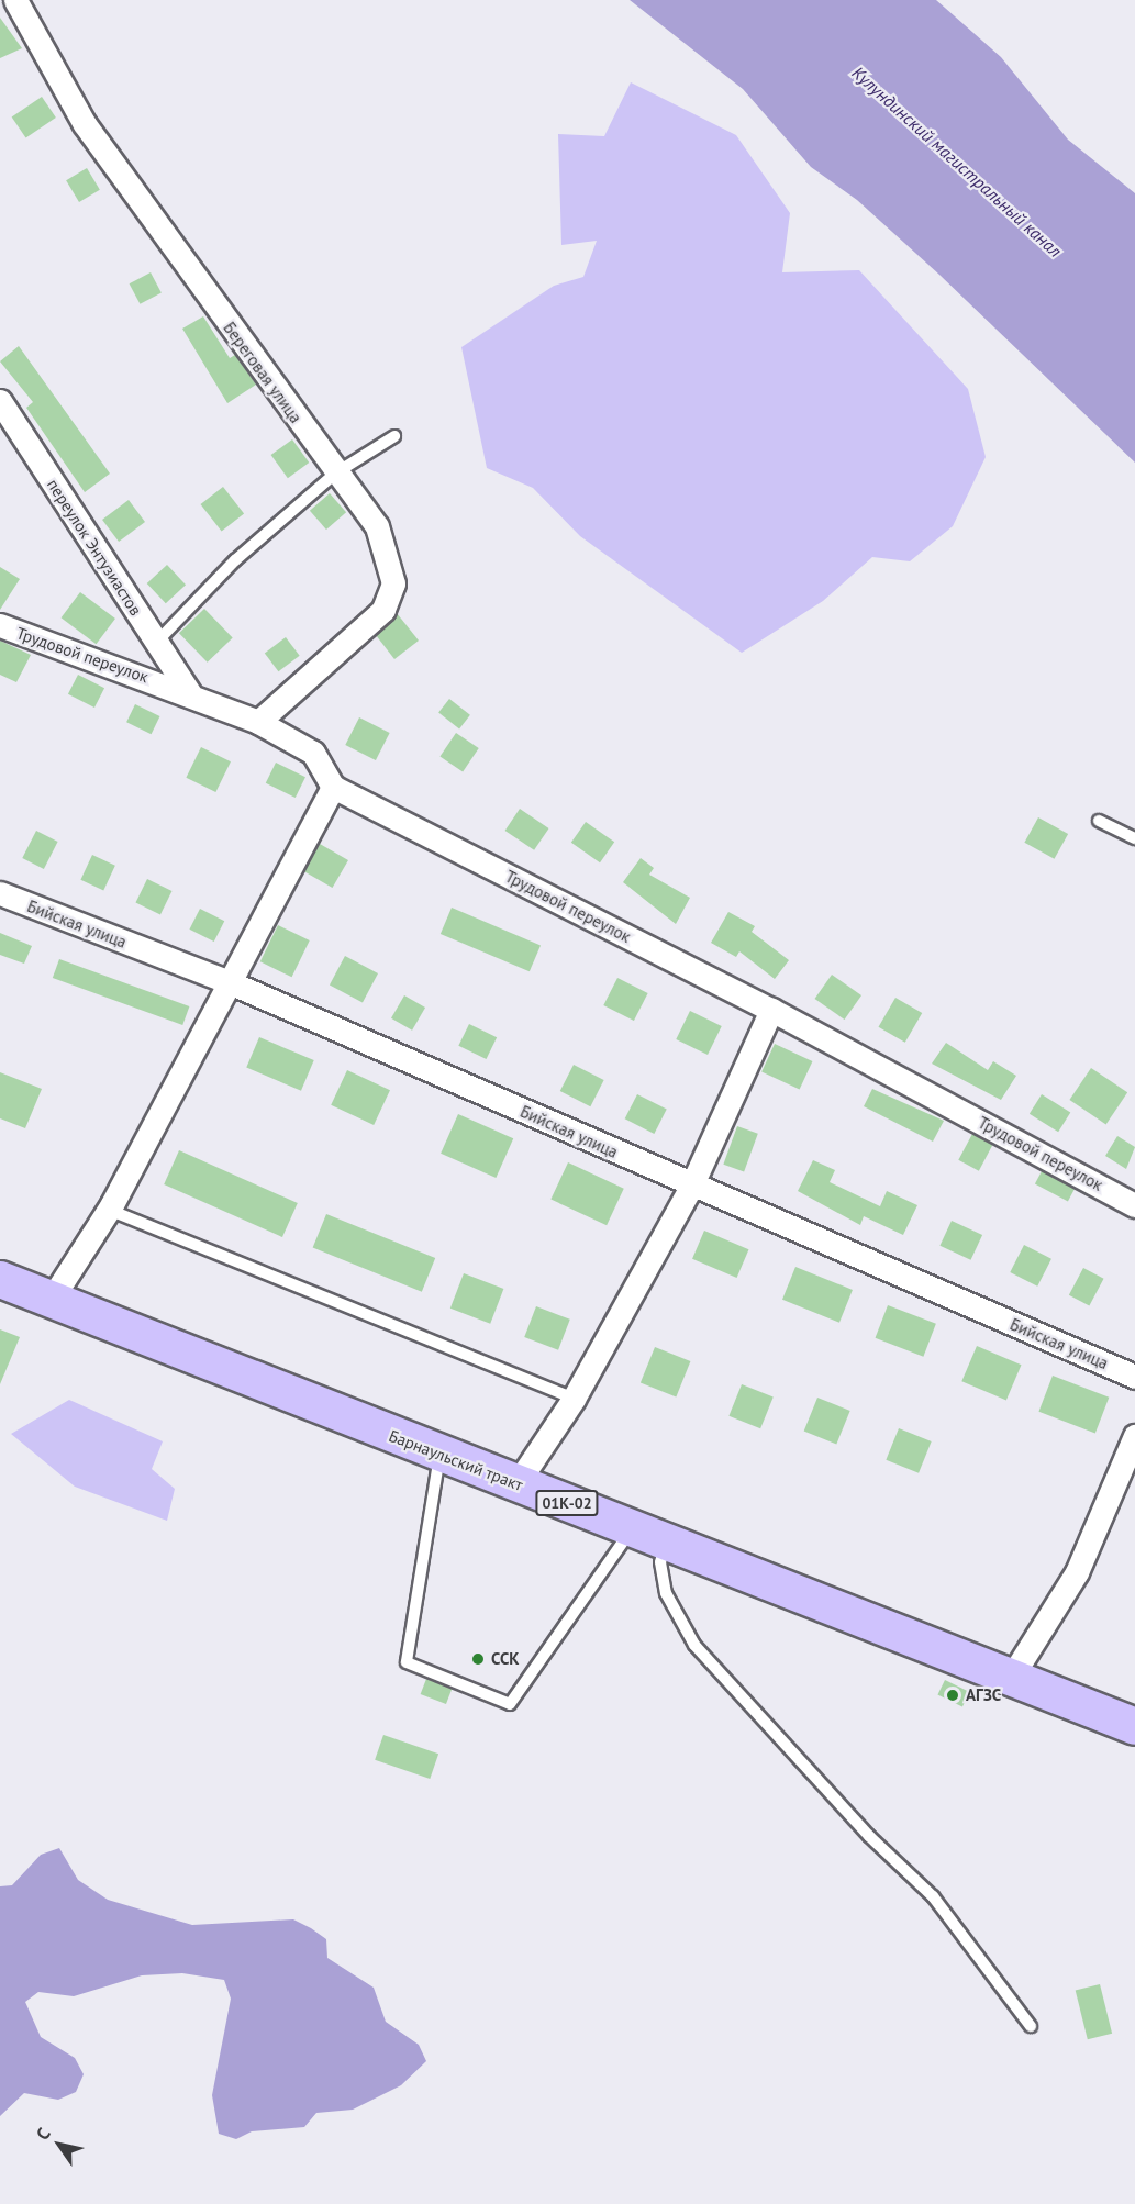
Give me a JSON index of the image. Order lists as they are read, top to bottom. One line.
{"streets":{"main road":["Барнаульский тракт","01К-02"],"street":["Береговая улица","переулок Энтузиастов","Трудовой переулок","Бийская улица"]},"crossings":[["Береговая улица","Трудовой переулок"],["переулок Энтузиастов","Трудовой переулок"]],"water":["Кулундинский магистральный канал"],"places":["ССК","АГЗС"],"north":"top left"}
